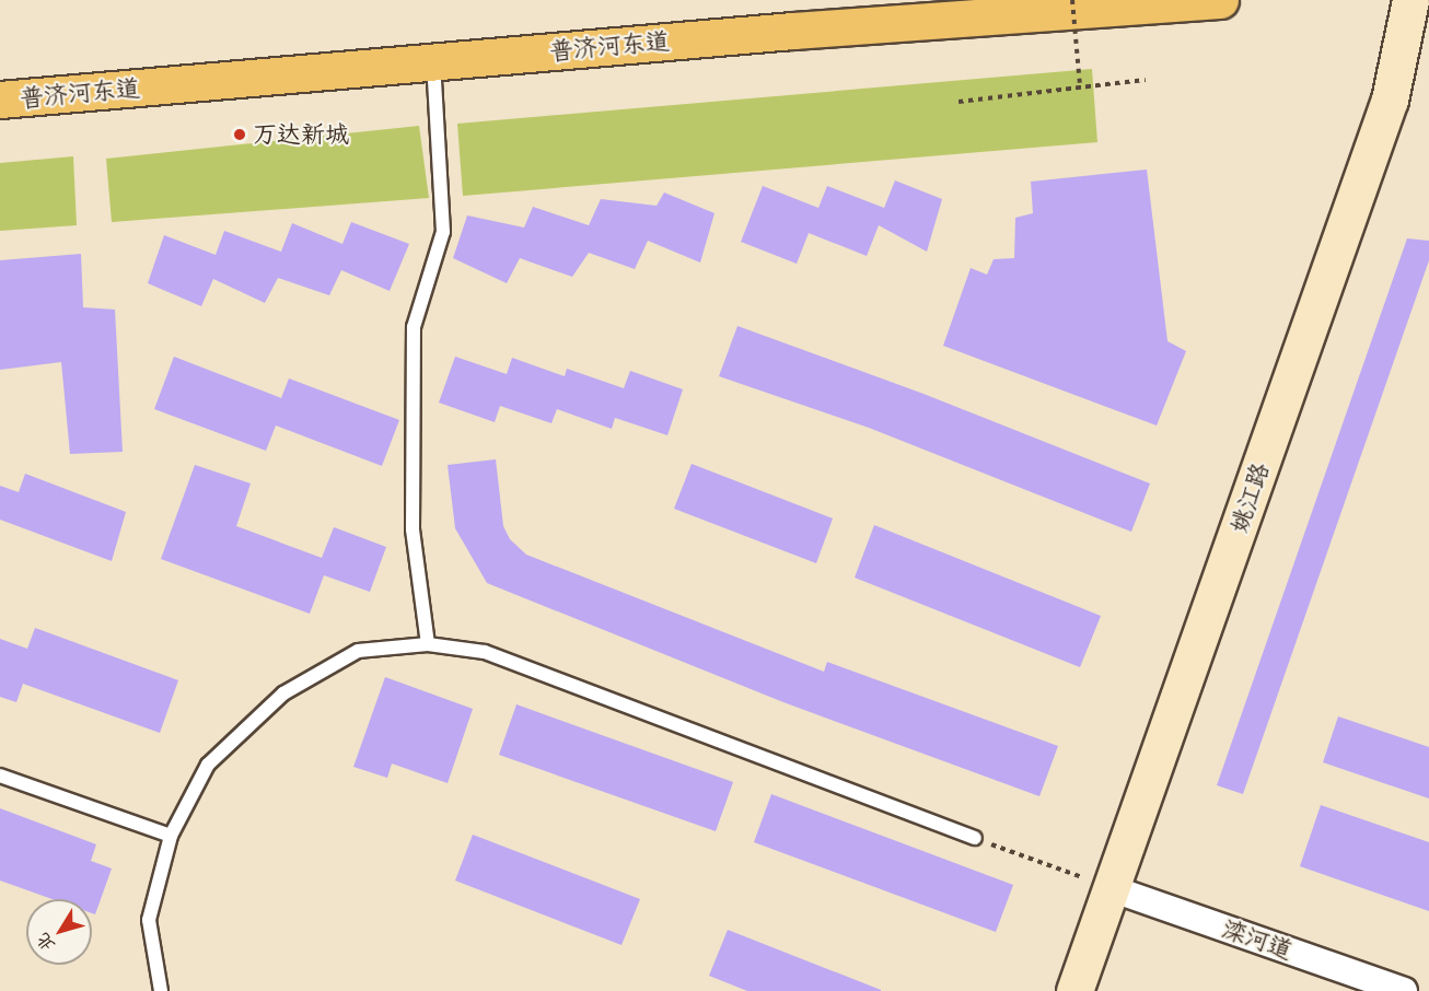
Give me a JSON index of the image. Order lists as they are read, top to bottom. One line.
{"streets":{"main road":["普济河东道"],"street":["姚江路","滦河道"]},"crossings":[["姚江路","滦河道"]],"places":["万达新城"],"north":"bottom left"}
